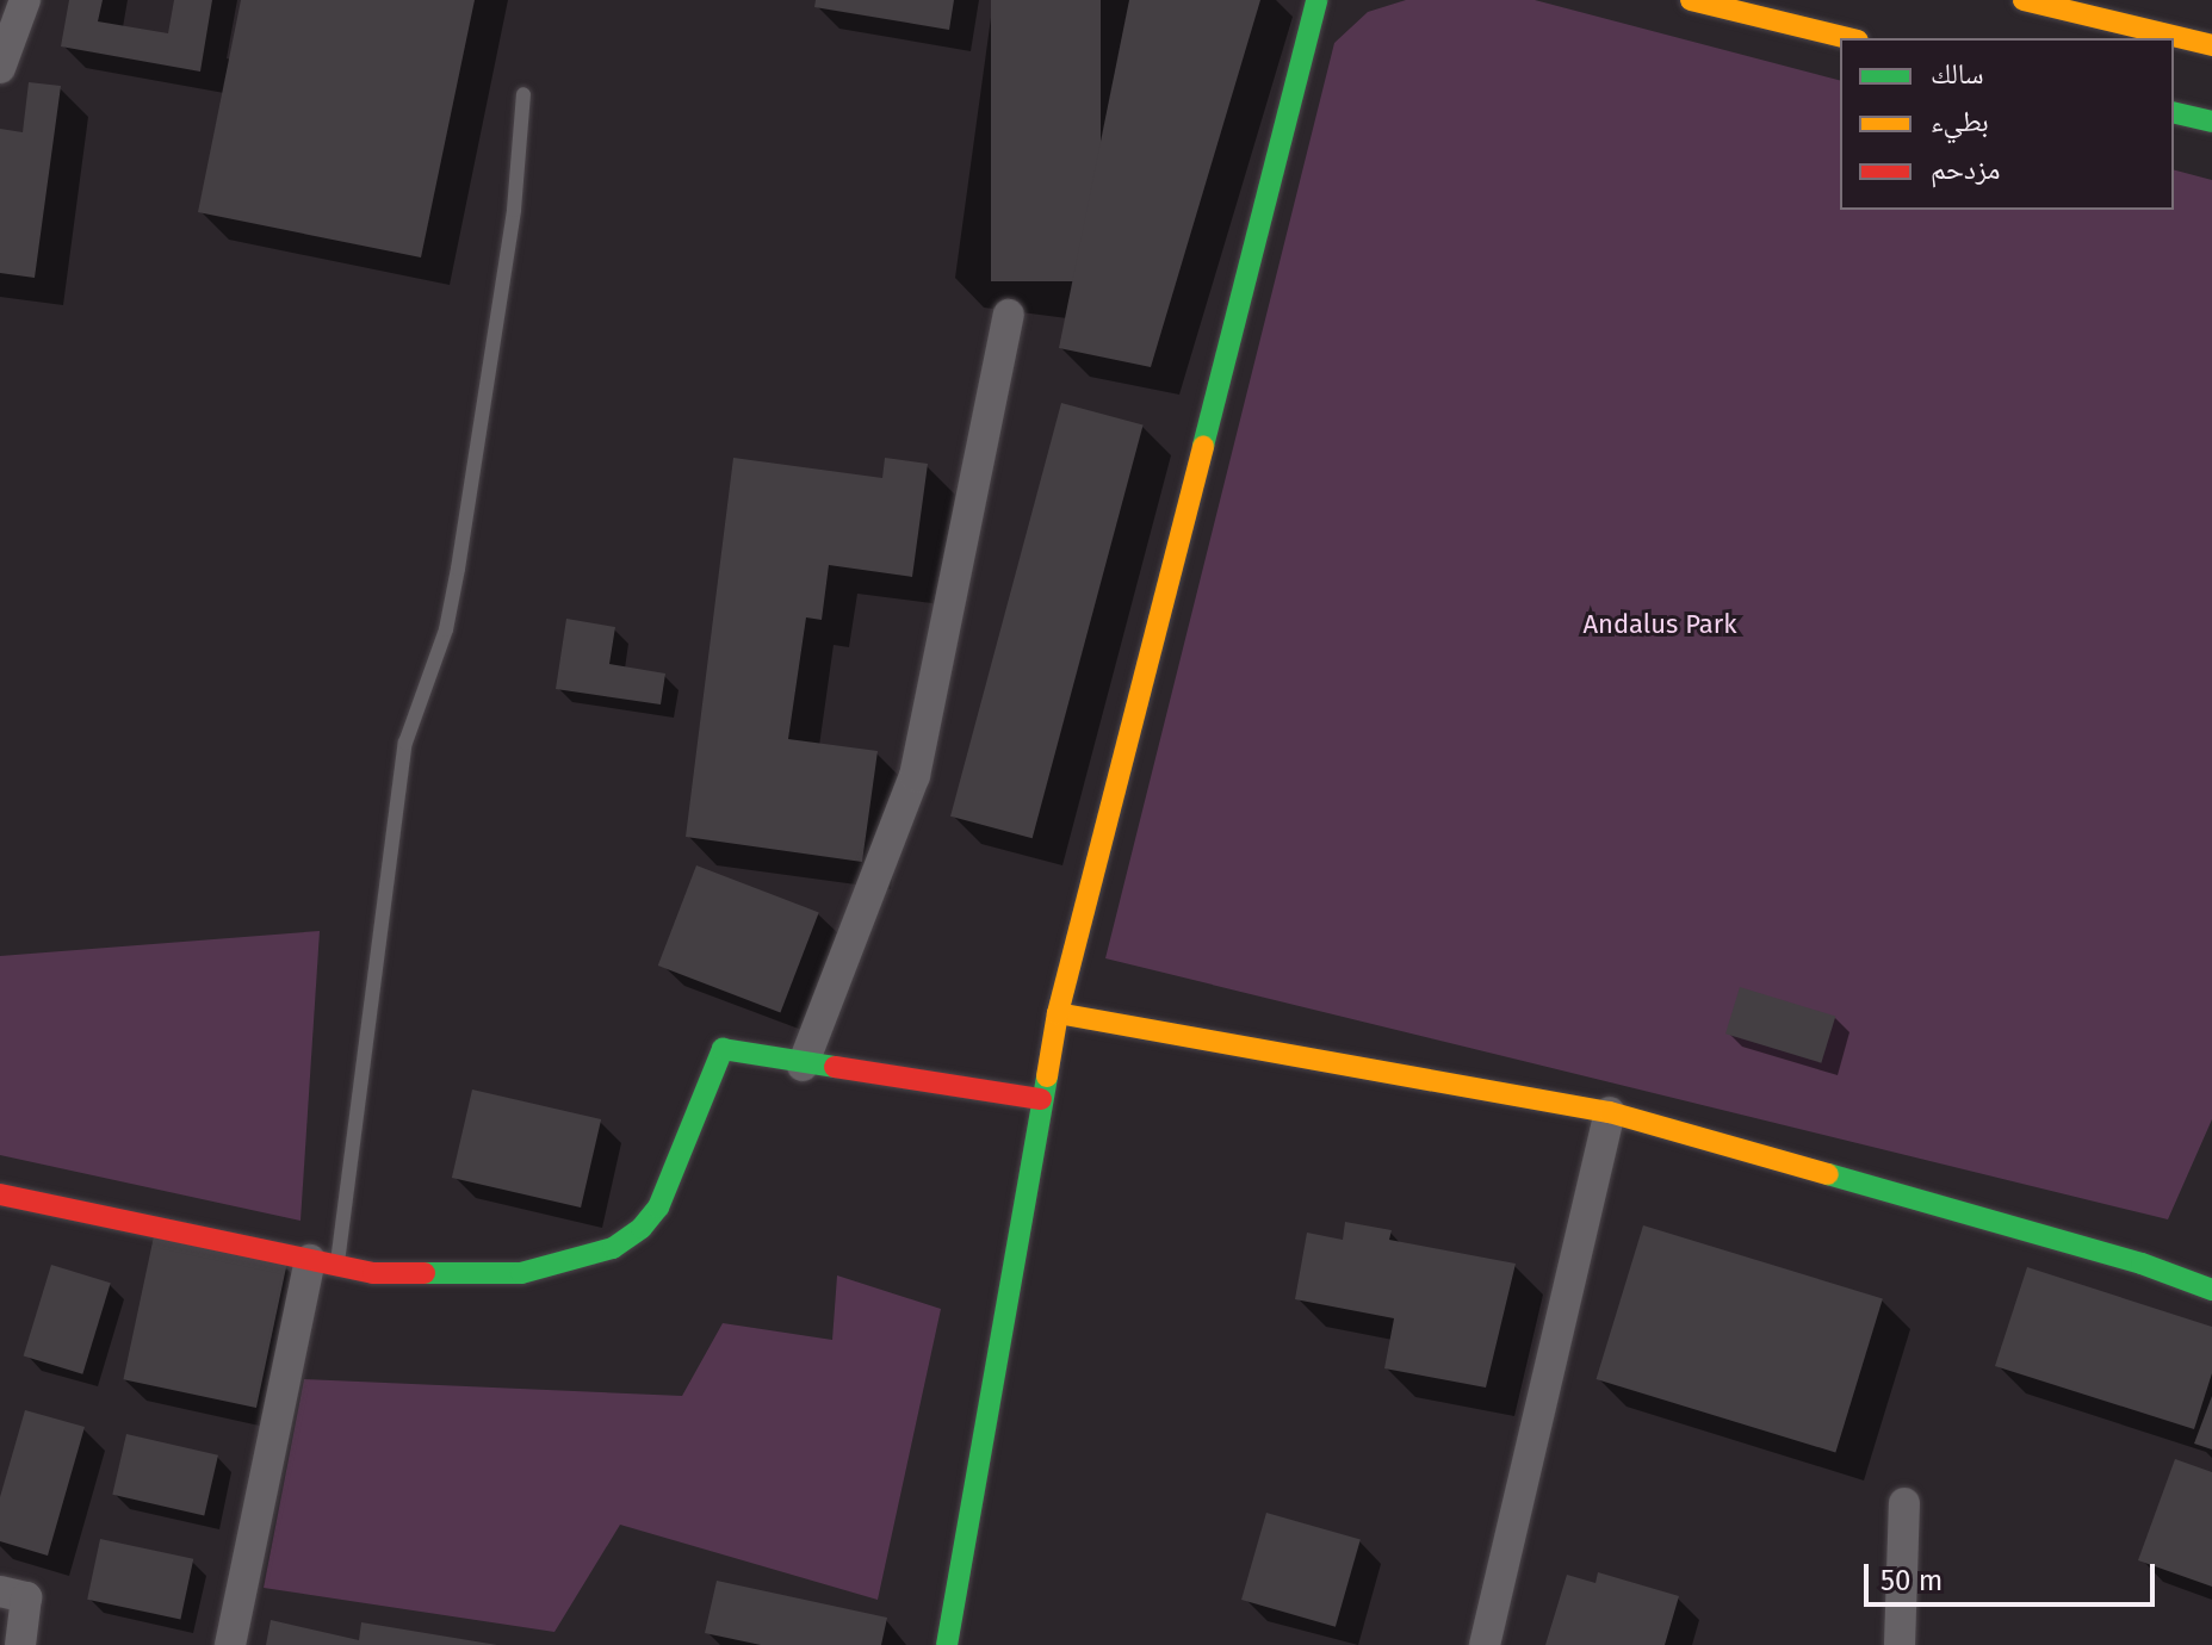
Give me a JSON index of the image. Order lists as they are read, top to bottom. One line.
{"parks":["Andalus Park"],"legend":["سالك","بطيء","مزدحم"],"scale_bar":"50 m"}
